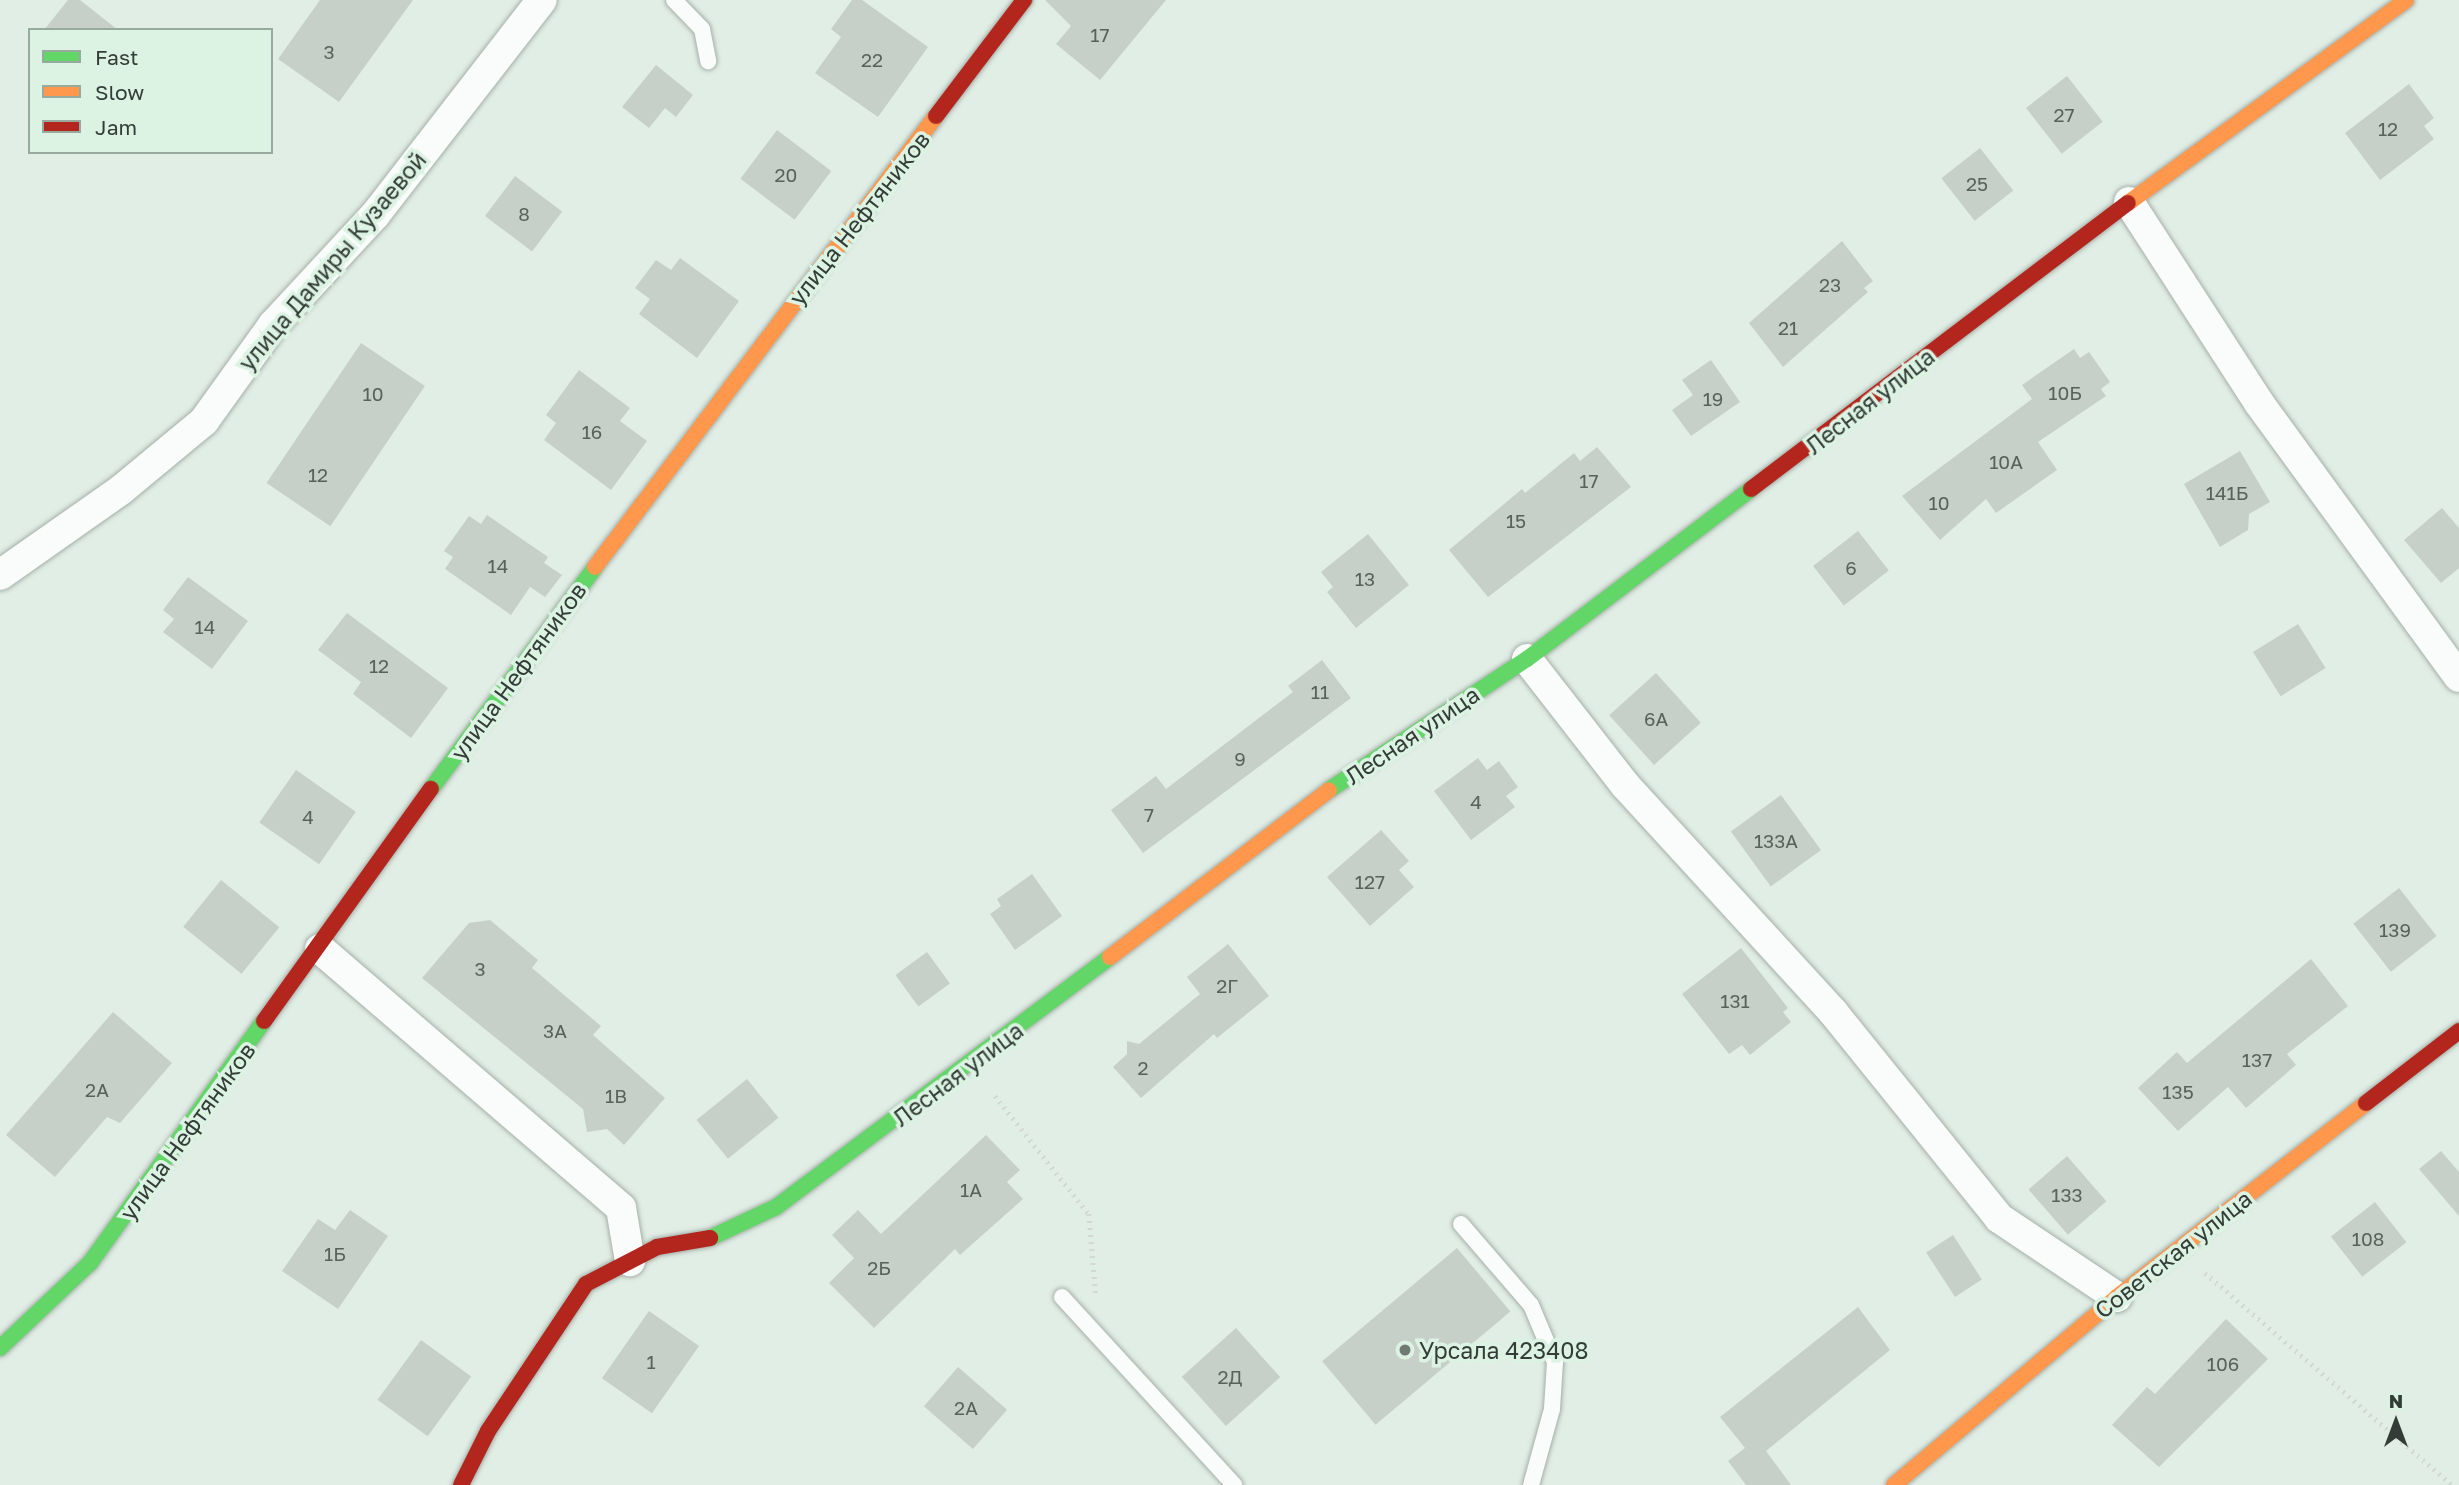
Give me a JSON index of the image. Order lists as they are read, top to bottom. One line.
{"streets":{"street":["улица Нефтяников","улица Дамиры Кузаевой","Лесная улица","Советская улица"]},"places":["Урсала 423408"],"house_numbers":["17","3","22","27","12","20","25","8","23","21","10Б","10","19","16","10А","12","17","141Б","10","15","14","6","13","14","12","11","6А","9","4","7","4","133А","127","139","3","2Г","131","3А","137","2","2А","135","1В","1А","133","108","1Б","2Б","1","106","2Д","2А"],"legend":["Fast","Slow","Jam"],"north":"top"}
